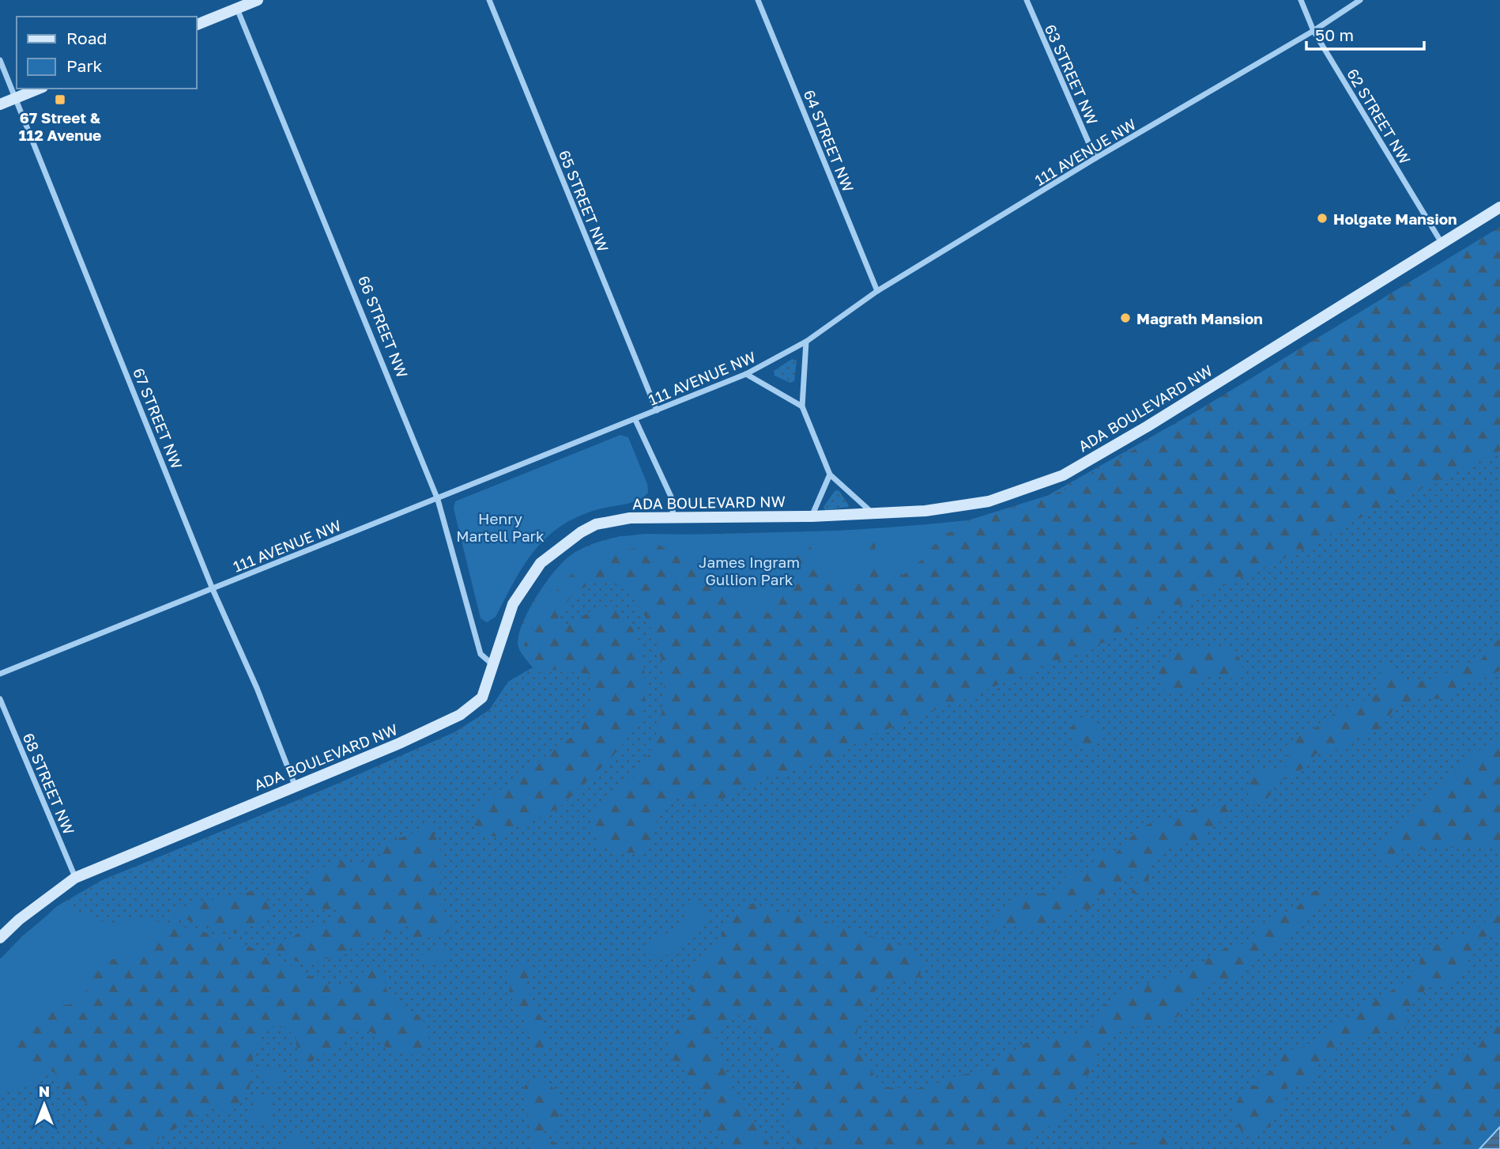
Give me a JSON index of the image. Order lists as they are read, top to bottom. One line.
{"streets":{"street":["63 STREET NW","62 STREET NW","64 STREET NW","111 AVENUE NW","65 STREET NW","66 STREET NW","ADA BOULEVARD NW","67 STREET NW","68 STREET NW"]},"crossings":[["63 STREET NW","111 AVENUE NW"],["62 STREET NW","111 AVENUE NW"],["62 STREET NW","ADA BOULEVARD NW"],["64 STREET NW","111 AVENUE NW"],["111 AVENUE NW","65 STREET NW"],["111 AVENUE NW","66 STREET NW"],["111 AVENUE NW","67 STREET NW"],["66 STREET NW","ADA BOULEVARD NW"],["ADA BOULEVARD NW","67 STREET NW"],["ADA BOULEVARD NW","68 STREET NW"]],"parks":["Henry Martell Park","James Ingram Gullion Park"],"places":{"transit":["67 Street & 112 Avenue"],"other":["Holgate Mansion","Magrath Mansion"]},"legend":["Road","Park"],"scale_bar":"50 m","north":"top"}
